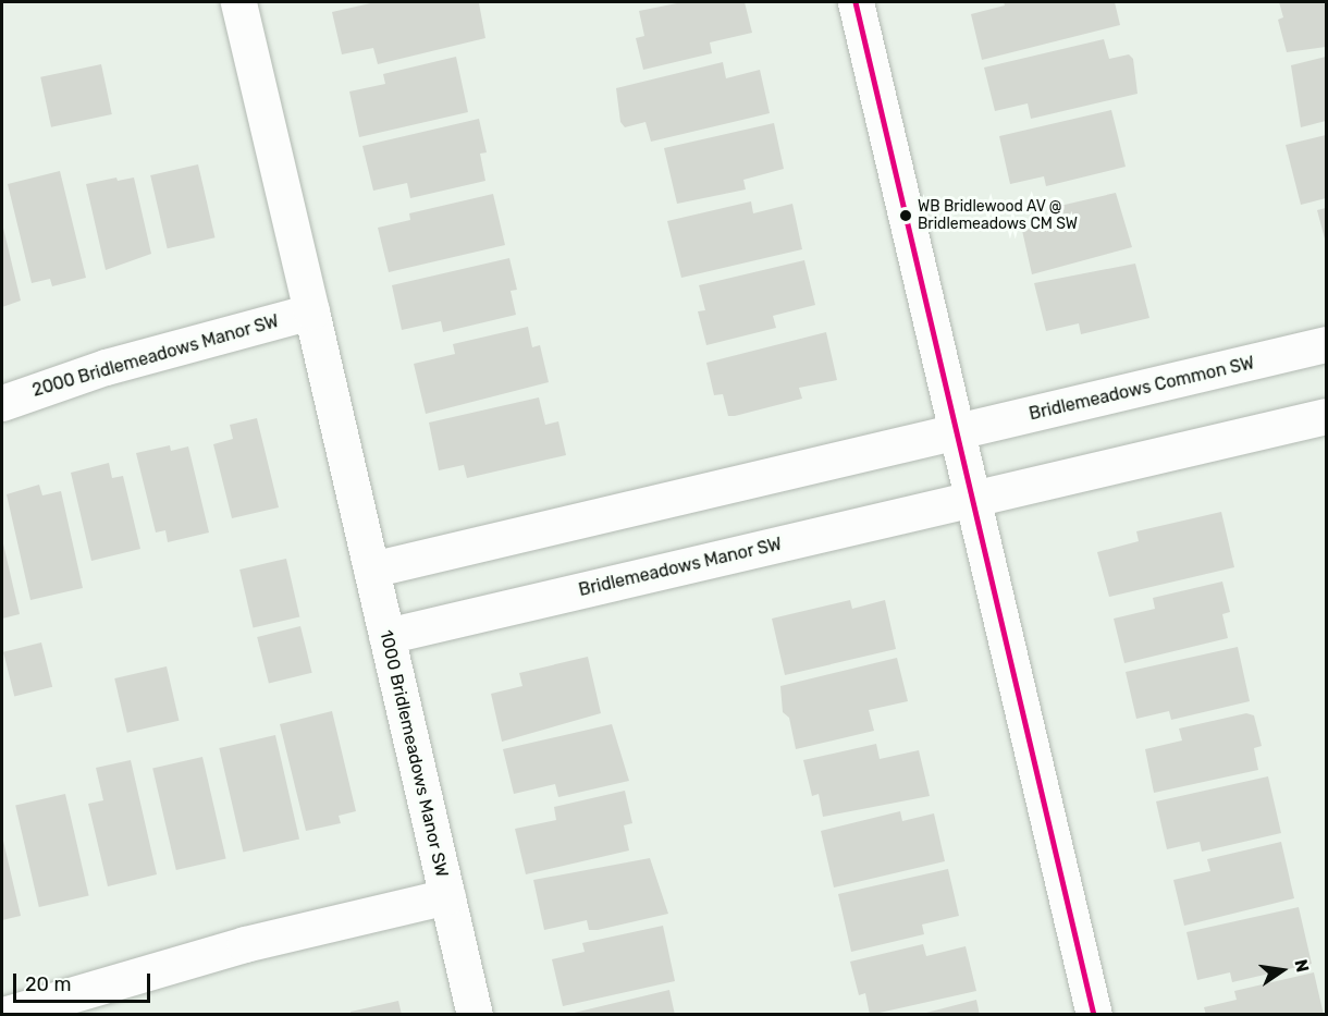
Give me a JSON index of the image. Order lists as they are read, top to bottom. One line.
{"streets":{"street":["2000 Bridlemeadows Manor SW","Bridlemeadows Common SW","Bridlemeadows Manor SW","1000 Bridlemeadows Manor SW"]},"crossings":[["Bridlemeadows Manor SW","1000 Bridlemeadows Manor SW"]],"places":["WB Bridlewood AV @ Bridlemeadows CM SW"],"scale_bar":"20 m","north":"right"}
